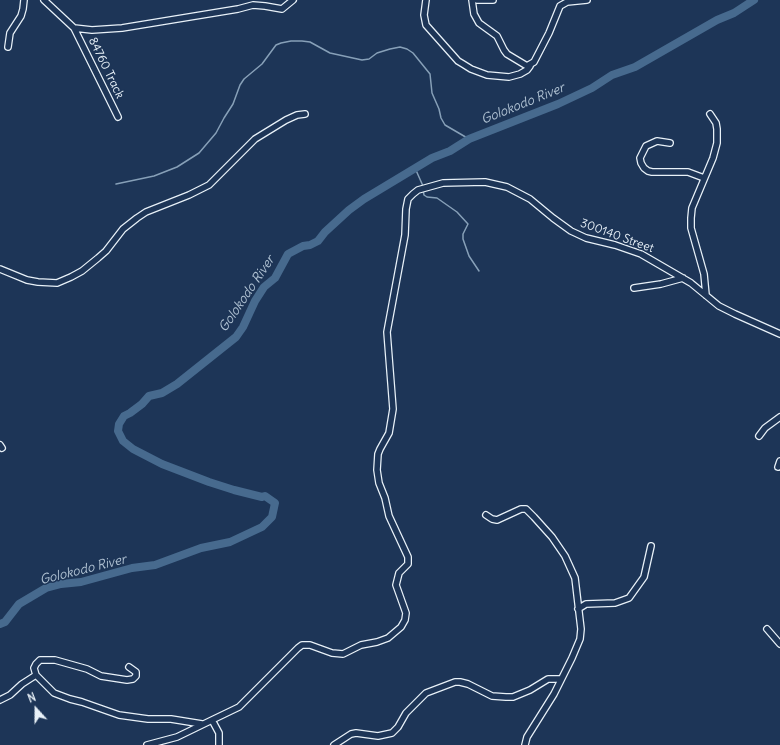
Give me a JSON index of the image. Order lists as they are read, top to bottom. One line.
{"streets":{"street":["84760 Track","300140 Street"]},"water":["Golokodo River"],"north":"top"}
